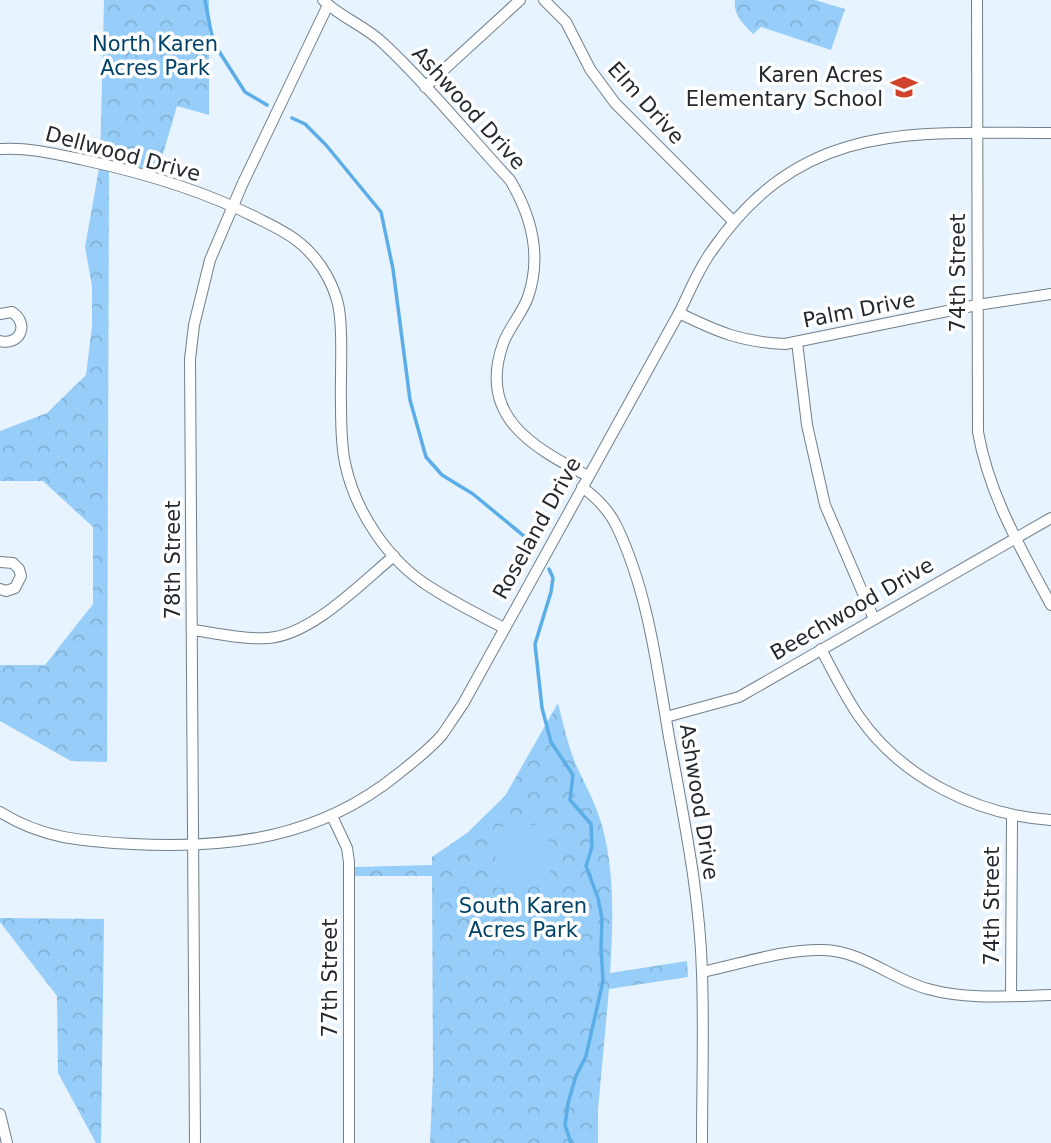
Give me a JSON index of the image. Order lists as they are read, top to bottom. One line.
{"streets":{"street":["Elm Drive","Ashwood Drive","Dellwood Drive","74th Street","Palm Drive","Roseland Drive","78th Street","Beechwood Drive","77th Street"]},"crossings":[["Elm Drive","Roseland Drive"],["Ashwood Drive","Roseland Drive"],["Ashwood Drive","78th Street"],["Ashwood Drive","Beechwood Drive"],["Dellwood Drive","Roseland Drive"],["Dellwood Drive","78th Street"],["74th Street","Palm Drive"],["74th Street","Roseland Drive"],["74th Street","Beechwood Drive"],["Palm Drive","Roseland Drive"],["Roseland Drive","78th Street"],["Roseland Drive","77th Street"]],"parks":["North Karen Acres Park","South Karen Acres Park"],"places":{"school or university":["Karen Acres Elementary School"]}}
